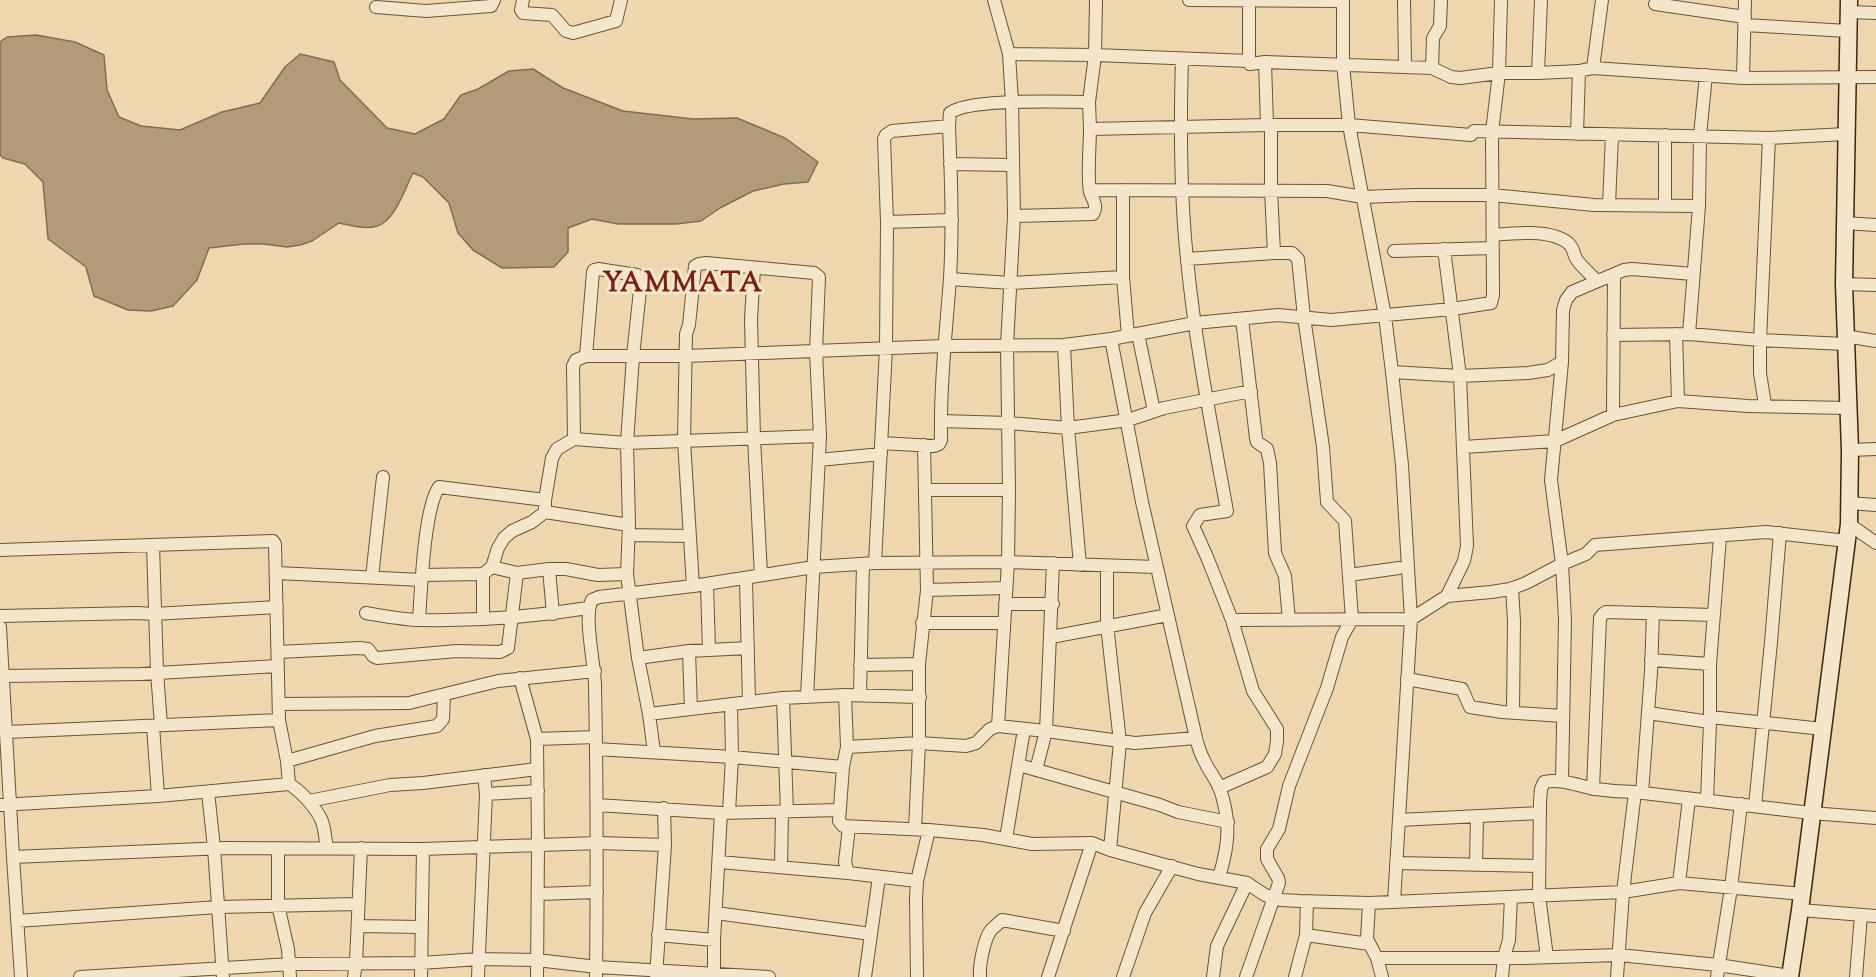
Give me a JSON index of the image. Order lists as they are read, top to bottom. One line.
{"districts":["YAMMATA"]}
